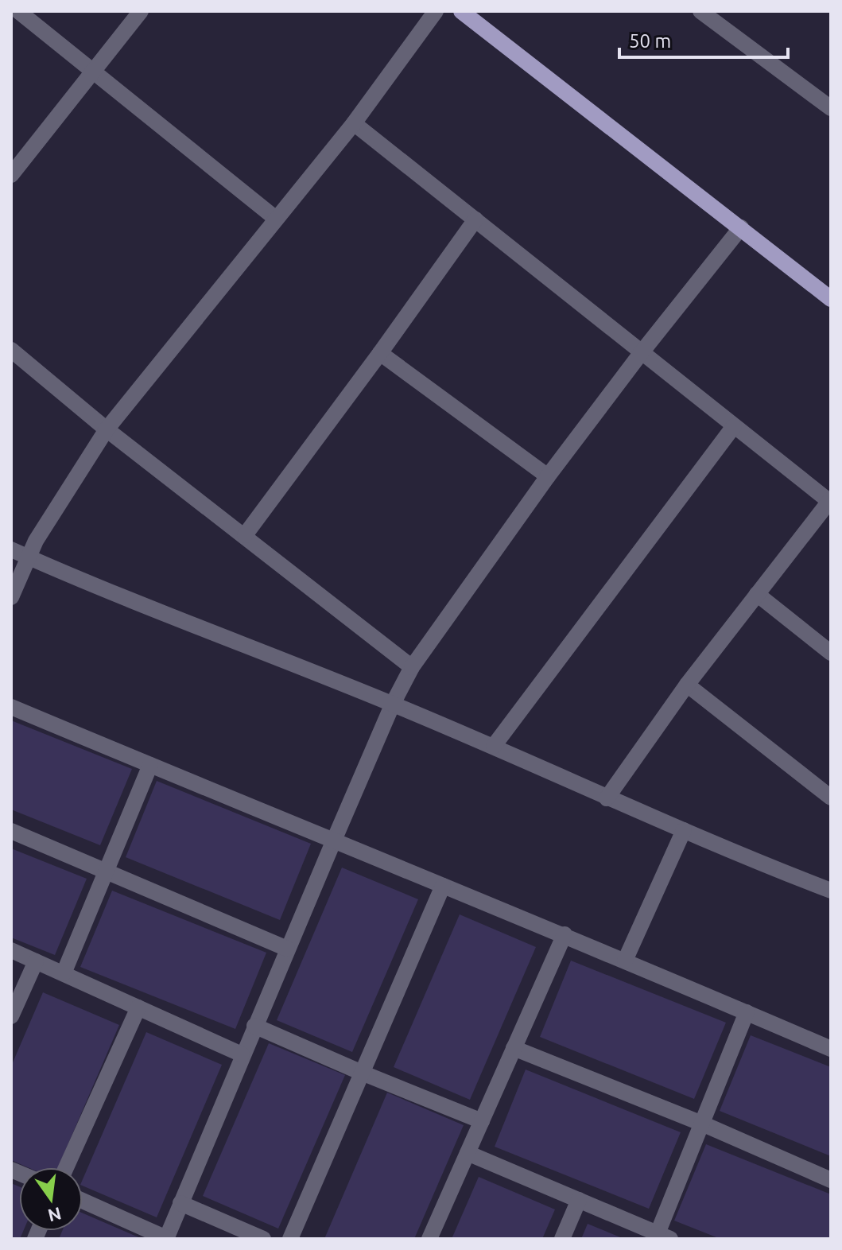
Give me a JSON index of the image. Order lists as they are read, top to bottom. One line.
{"scale_bar":"50 m","north":"bottom"}
